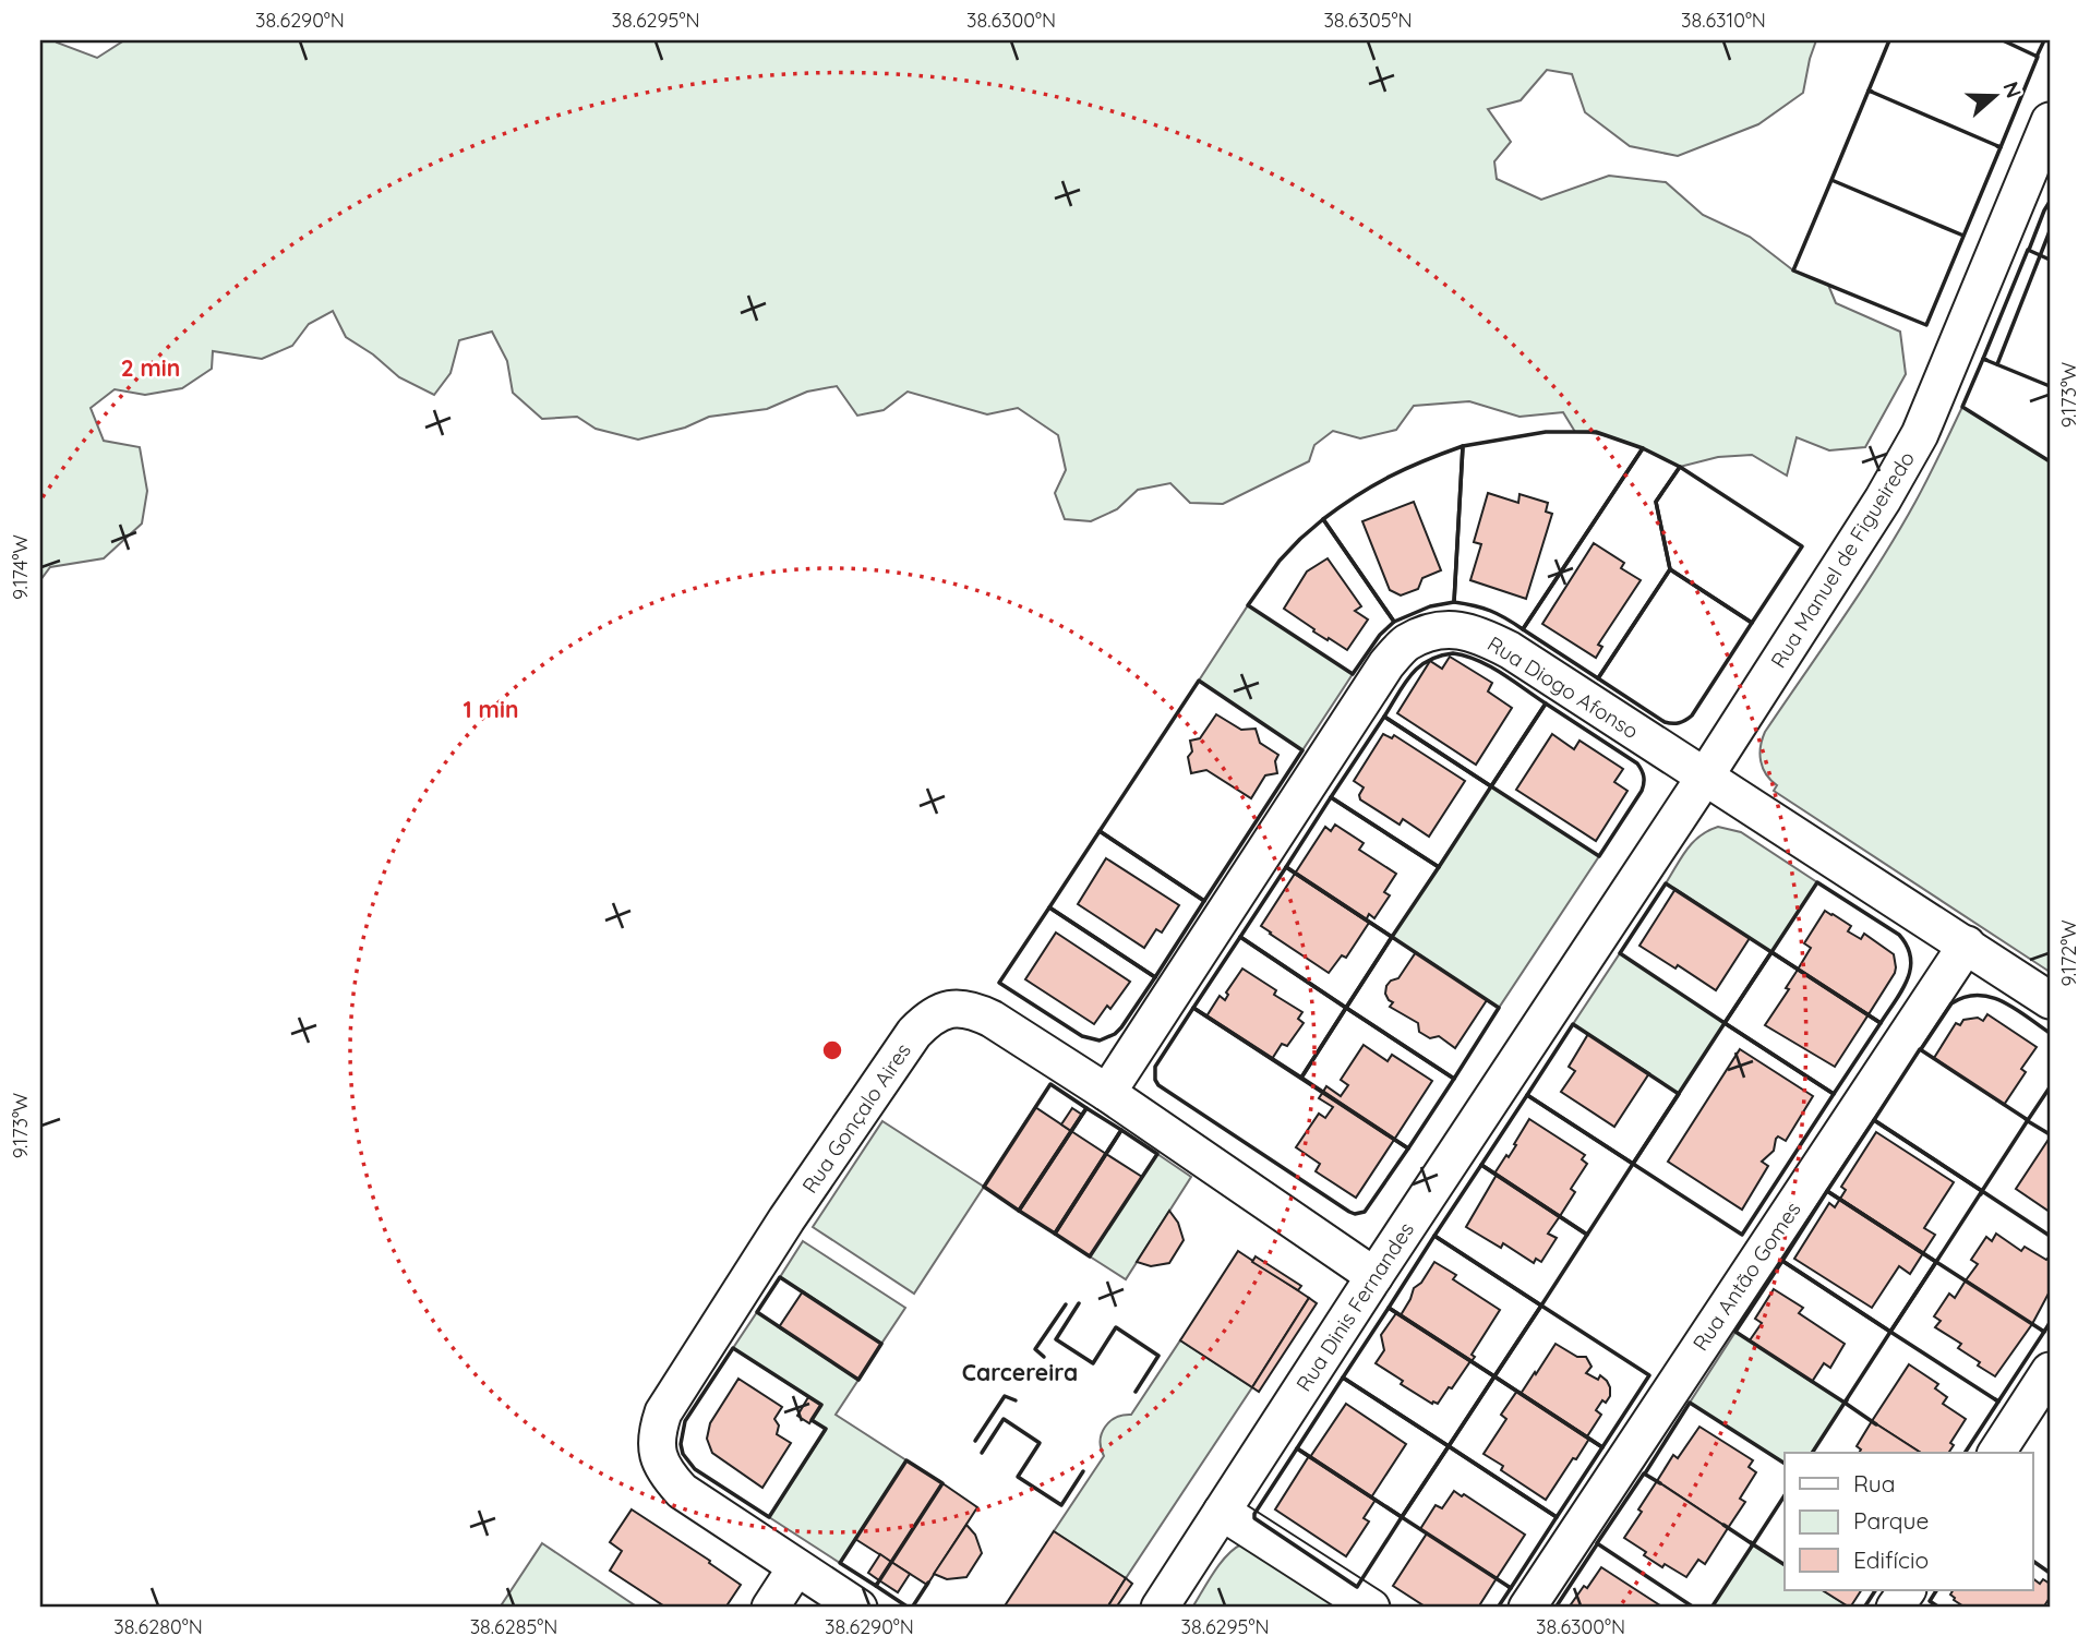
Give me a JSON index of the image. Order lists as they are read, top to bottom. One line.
{"streets":{"street":["Rua Manuel de Figueiredo","Rua Diogo Afonso","Rua Gonçalo Aires","Rua Antão Gomes","Rua Dinis Fernandes"]},"crossings":[["Rua Manuel de Figueiredo","Rua Diogo Afonso"],["Rua Manuel de Figueiredo","Rua Dinis Fernandes"],["Rua Diogo Afonso","Rua Gonçalo Aires"],["Rua Diogo Afonso","Rua Antão Gomes"],["Rua Diogo Afonso","Rua Dinis Fernandes"],["Rua Gonçalo Aires","Rua Dinis Fernandes"]],"districts":["Carcereira"],"legend":["Rua","Parque","Edifício"],"north":"right","coordinates":["38.6290°N","38.6295°N","38.6300°N","38.6305°N","38.6310°N","9.173°W","9.174°W","9.172°W","38.6280°N","38.6285°N"],"rings":["2 min","1 min"]}
